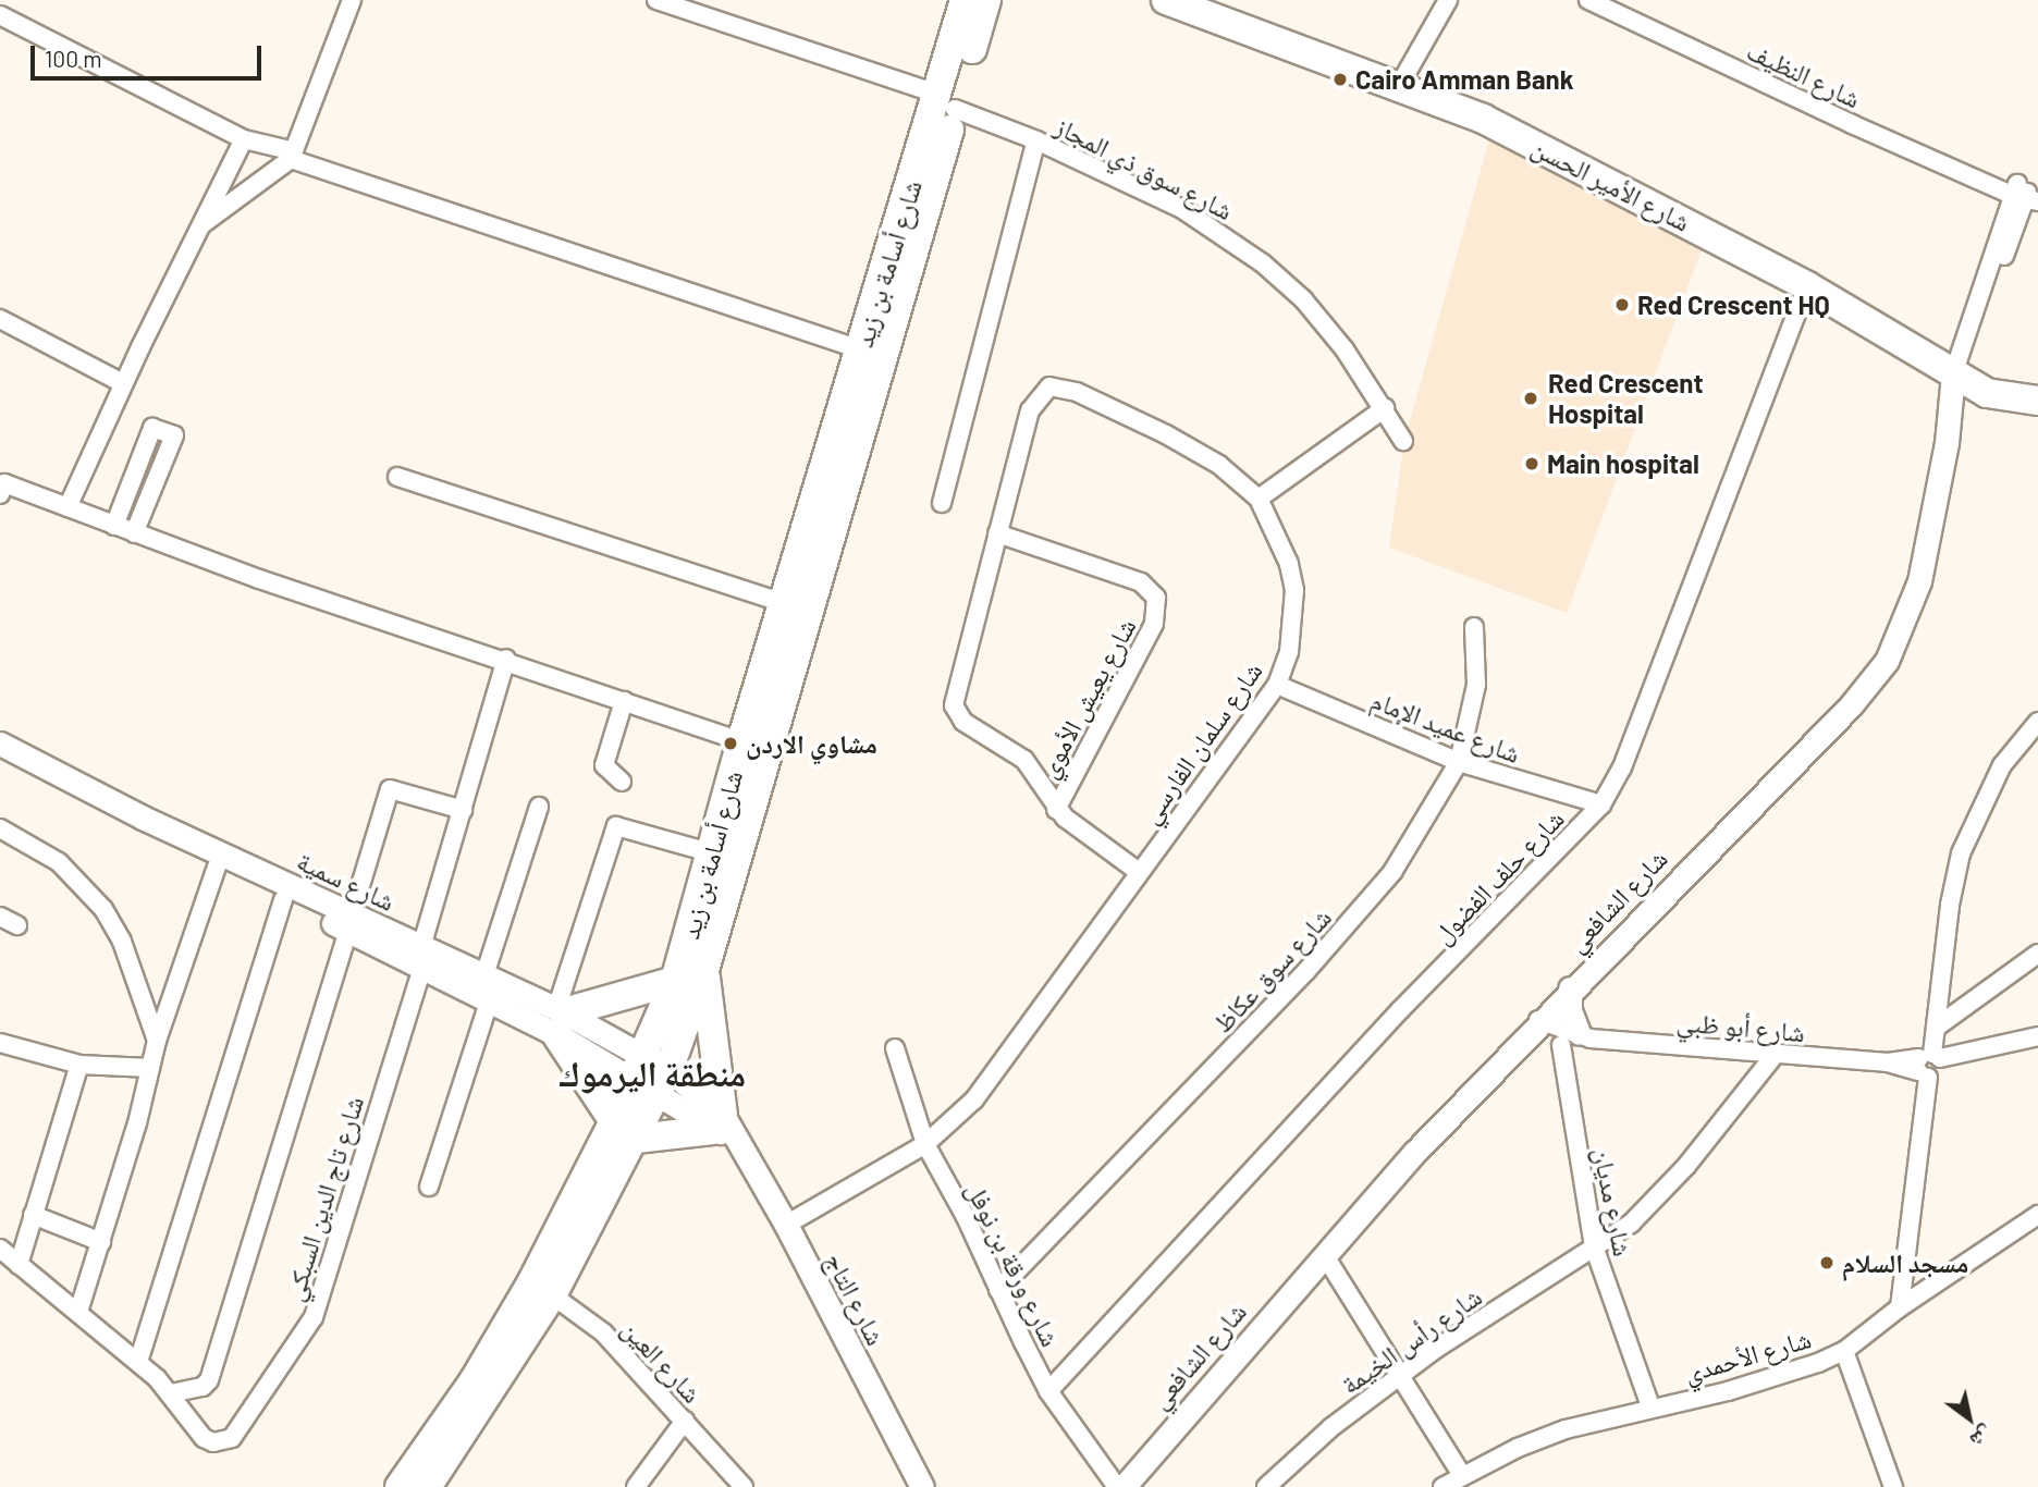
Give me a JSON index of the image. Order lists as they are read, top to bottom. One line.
{"streets":{"main road":["شارع الأمير الحسن","شارع أسامة بن زيد"],"street":["شارع النظيف","شارع سوق ذي المجاز","شارع يعيش الأموي","شارع عميد الإمام","شارع سلمان الفارسي","شارع حلف الفضول","شارع سمية","شارع الشافعي","شارع سوق عكاظ","شارع أبو ظبي","شارع تاج الدين السبكي","شارع مديان","شارع ورقة بن نوفل","شارع التاج","شارع رأس الخيمة","شارع الأحمدي","شارع العين"]},"crossings":[["شارع النظيف","شارع الشافعي"],["شارع سوق ذي المجاز","شارع أسامة بن زيد"],["شارع الأمير الحسن","شارع حلف الفضول"],["شارع الأمير الحسن","شارع الشافعي"],["شارع أسامة بن زيد","شارع سمية"],["شارع أسامة بن زيد","شارع التاج"],["شارع أسامة بن زيد","شارع العين"],["شارع يعيش الأموي","شارع سلمان الفارسي"],["شارع عميد الإمام","شارع سلمان الفارسي"],["شارع عميد الإمام","شارع حلف الفضول"],["شارع عميد الإمام","شارع سوق عكاظ"],["شارع سلمان الفارسي","شارع ورقة بن نوفل"],["شارع سلمان الفارسي","شارع التاج"],["شارع حلف الفضول","شارع ورقة بن نوفل"],["شارع سمية","شارع تاج الدين السبكي"],["شارع سمية","شارع التاج"],["شارع الشافعي","شارع أبو ظبي"],["شارع سوق عكاظ","شارع ورقة بن نوفل"],["شارع أبو ظبي","شارع مديان"],["شارع أبو ظبي","شارع رأس الخيمة"],["شارع مديان","شارع رأس الخيمة"],["شارع مديان","شارع الأحمدي"]],"districts":["منطقة اليرموك"],"places":["Cairo Amman Bank","Red Crescent HQ","Red Crescent Hospital","Main hospital","مشاوي الاردن","مسجد السلام"],"scale_bar":"100 m","north":"bottom right"}
